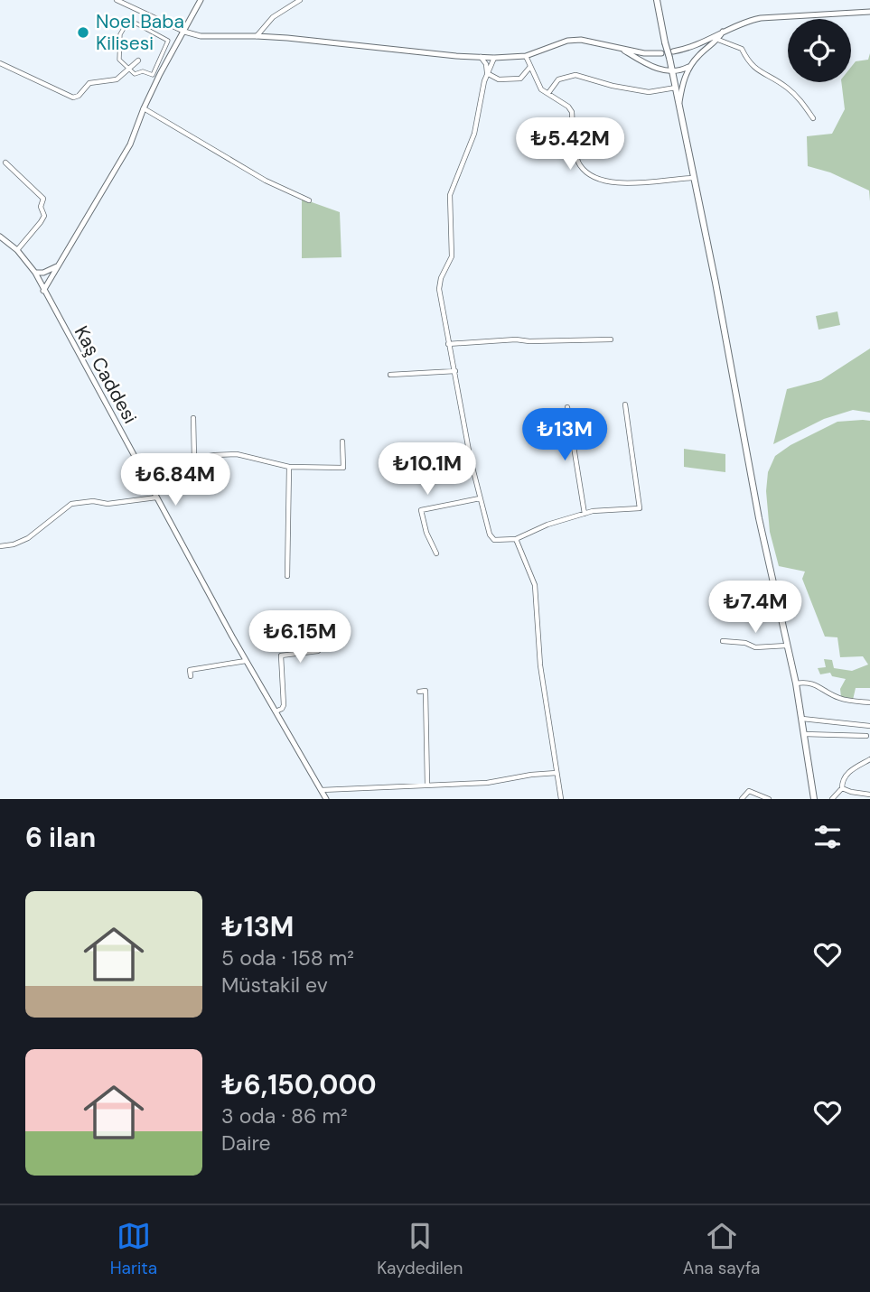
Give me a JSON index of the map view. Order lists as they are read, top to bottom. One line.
{"streets":{"street":["Kaş Caddesi"]},"places":["Noel Baba Kilisesi"],"page":{"price":["₺5.42M","₺13M","₺10.1M","₺6.84M","₺7.4M","₺6.15M"],"heading":"6 ilan","list":[{"name":"₺13M","note":"5 oda · 158 m² · Müstakil ev"},{"name":"₺6,150,000","note":"3 oda · 86 m² · Daire"}],"tabs":["Harita","Kaydedilen","Ana sayfa"]}}
